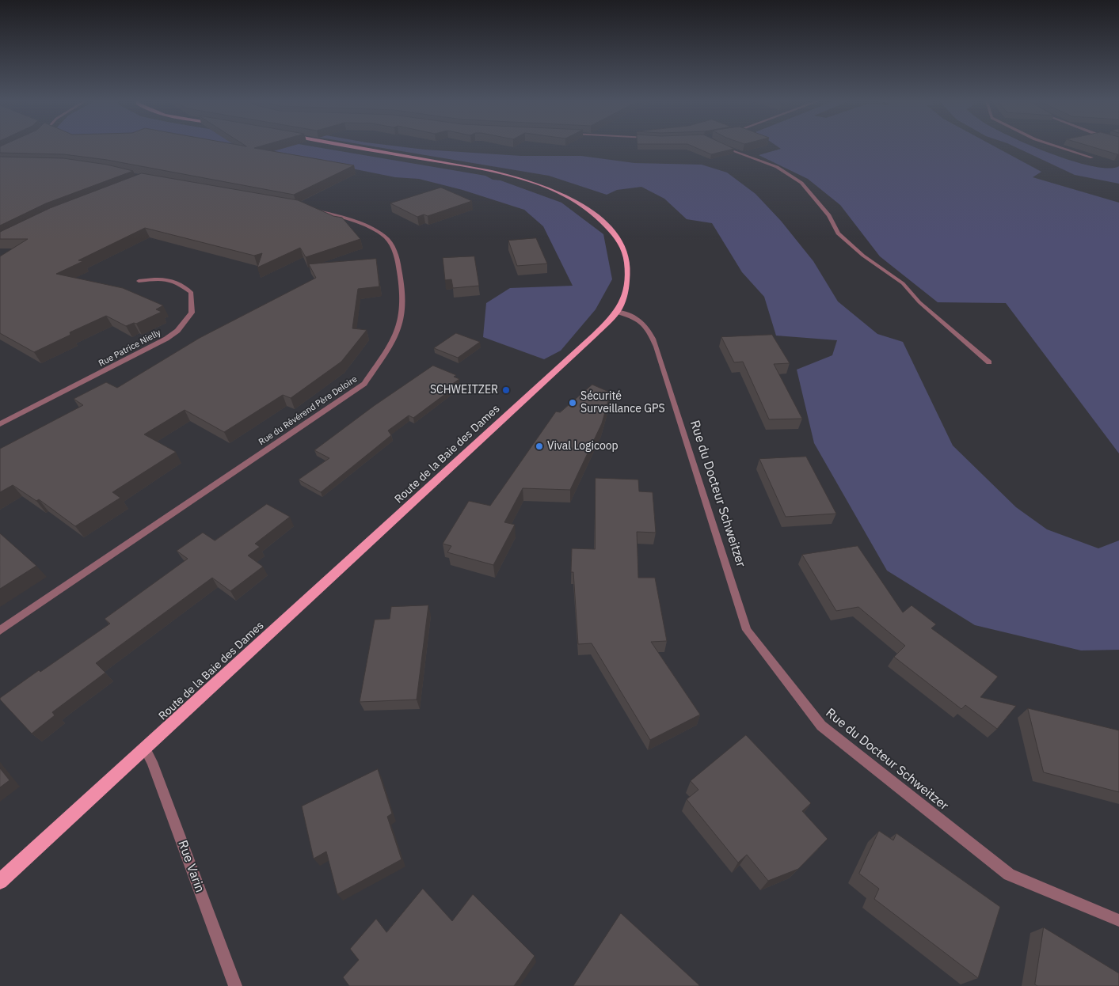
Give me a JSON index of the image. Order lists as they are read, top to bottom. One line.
{"streets":{"main road":["Route de la Baie des Dames"],"street":["Rue Patrice Nielly","Rue du Révérend Père Deloire","Rue du Docteur Schweitzer","Rue Varin"]},"crossings":[["Route de la Baie des Dames","Rue du Docteur Schweitzer"],["Route de la Baie des Dames","Rue Varin"]],"places":["SCHWEITZER","Sécurité Surveillance GPS","Vival Logicoop"]}
